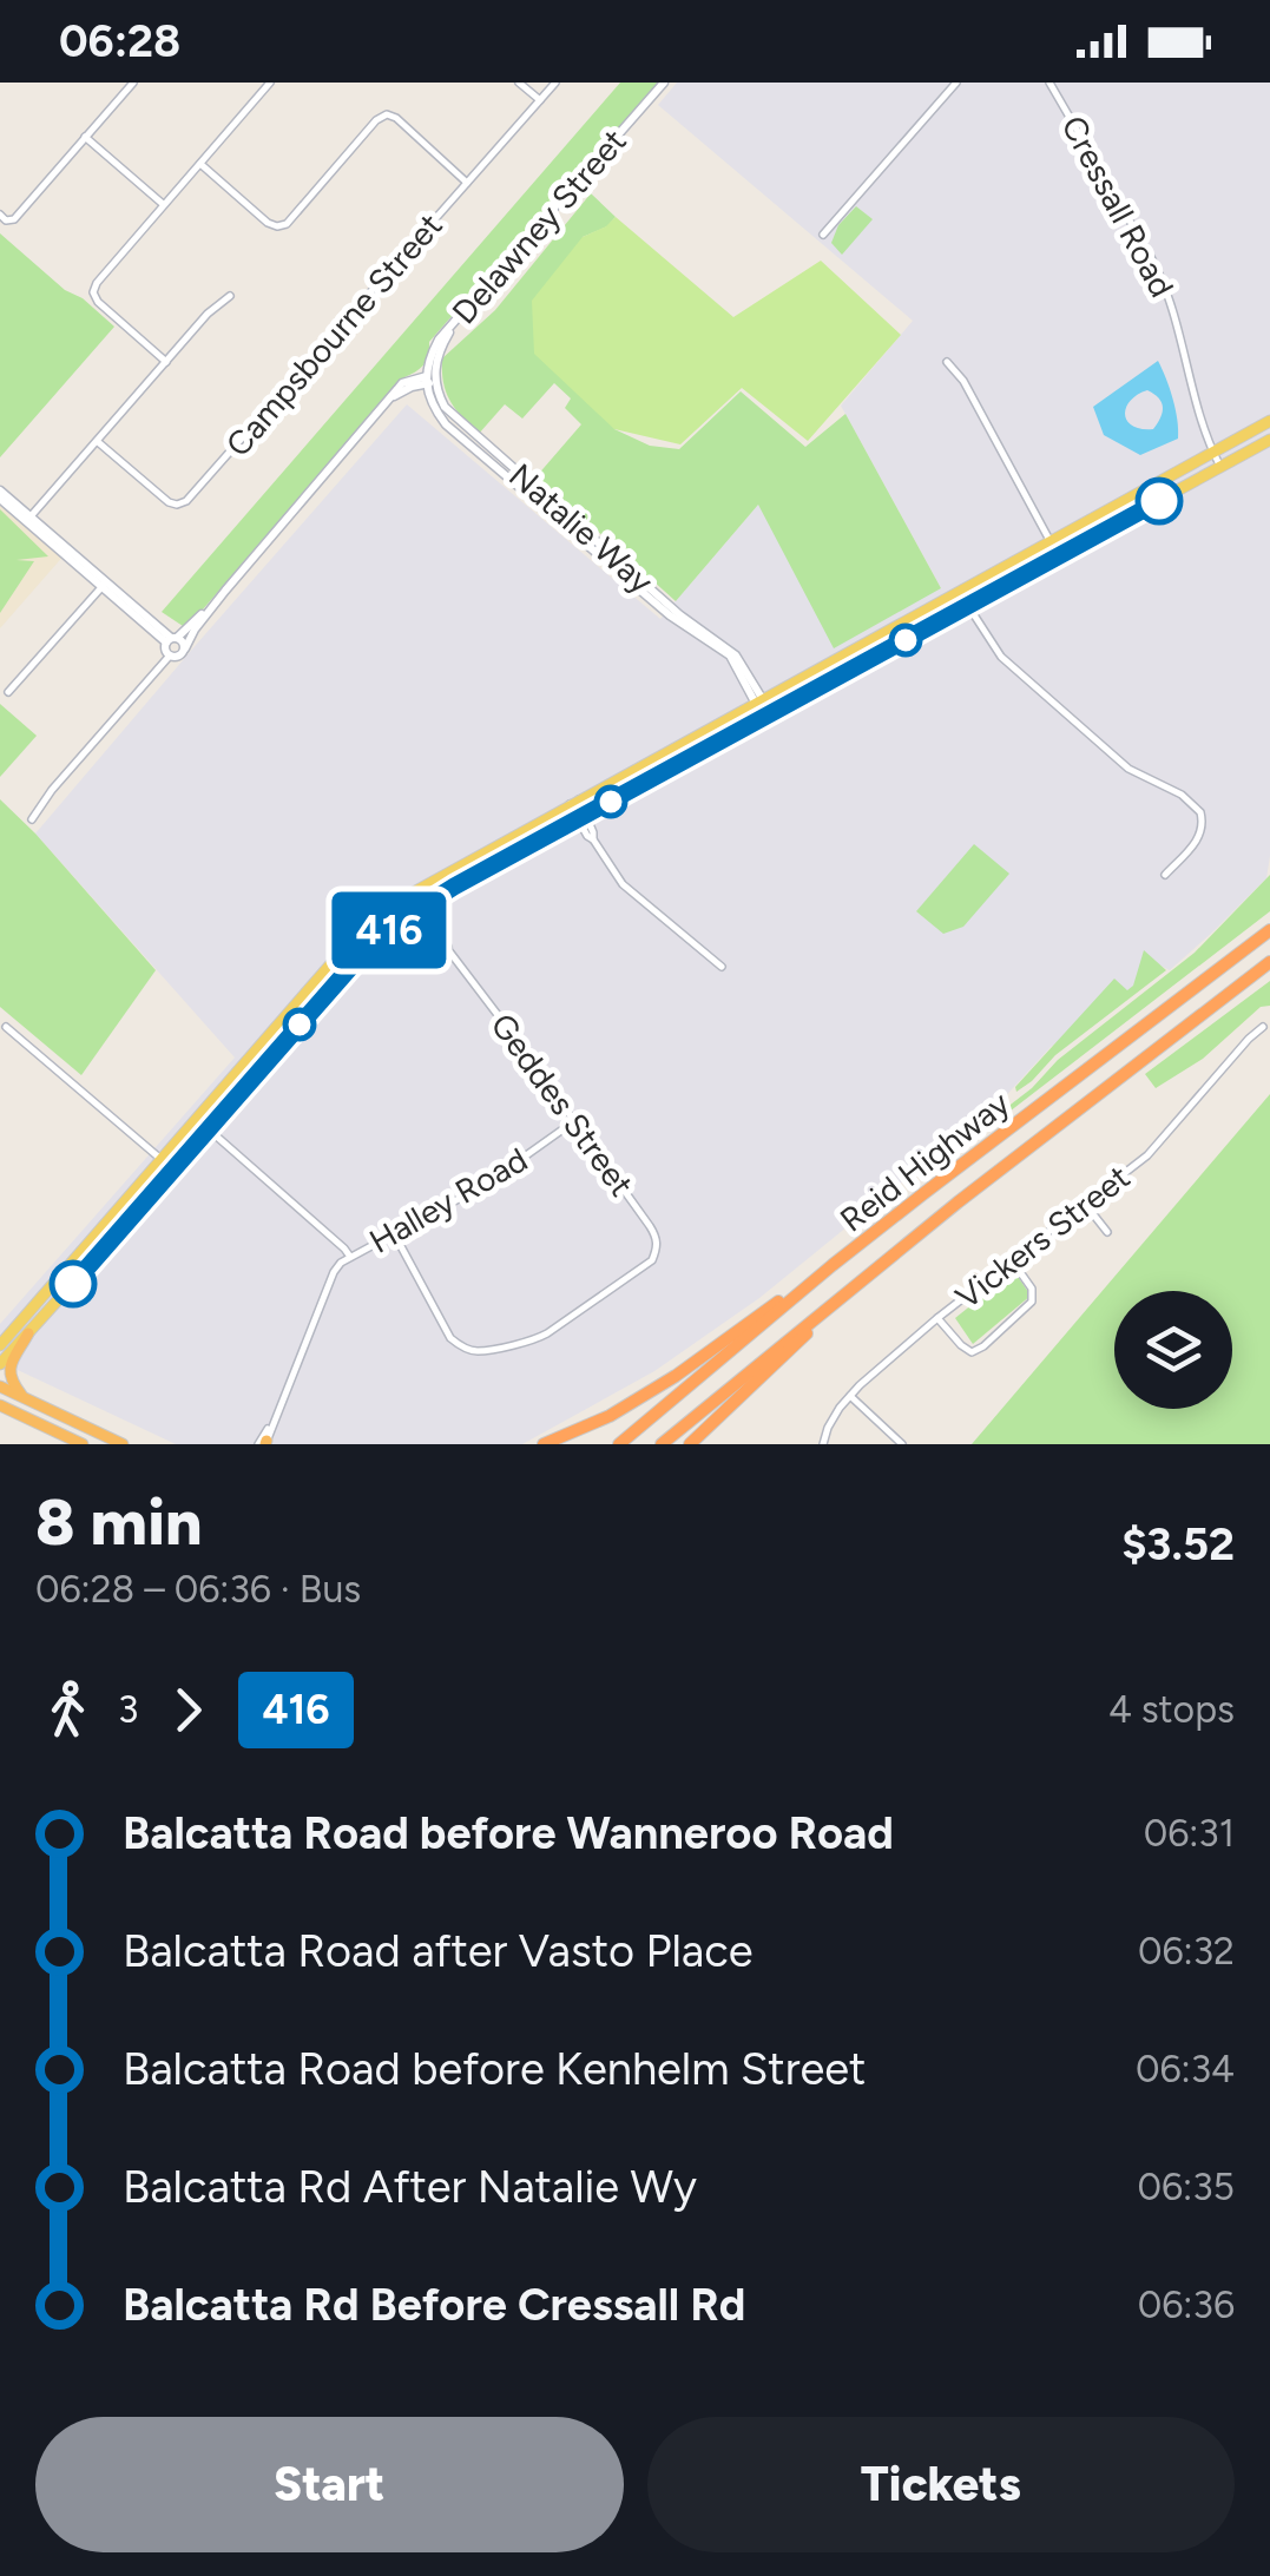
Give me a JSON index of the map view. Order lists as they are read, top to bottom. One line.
{"streets":{"highway":["Reid Highway"],"street":["Cressall Road","Delawney Street","Campsbourne Street","Natalie Way","Geddes Street","Halley Road","Vickers Street"]},"crossings":[["Delawney Street","Natalie Way"],["Geddes Street","Halley Road"]],"lines":["bus line 416"],"page":{"status":"06:28","on_map":"416","heading":["8 min","06:28 – 06:36 · Bus","$3.52"],"legs":["3","416","4 stops"],"list":[{"name":"Balcatta Road before Wanneroo Road","value":"06:31"},{"name":"Balcatta Road after Vasto Place","value":"06:32"},{"name":"Balcatta Road before Kenhelm Street","value":"06:34"},{"name":"Balcatta Rd After Natalie Wy","value":"06:35"},{"name":"Balcatta Rd Before Cressall Rd","value":"06:36"}],"buttons":["Start","Tickets"]}}
